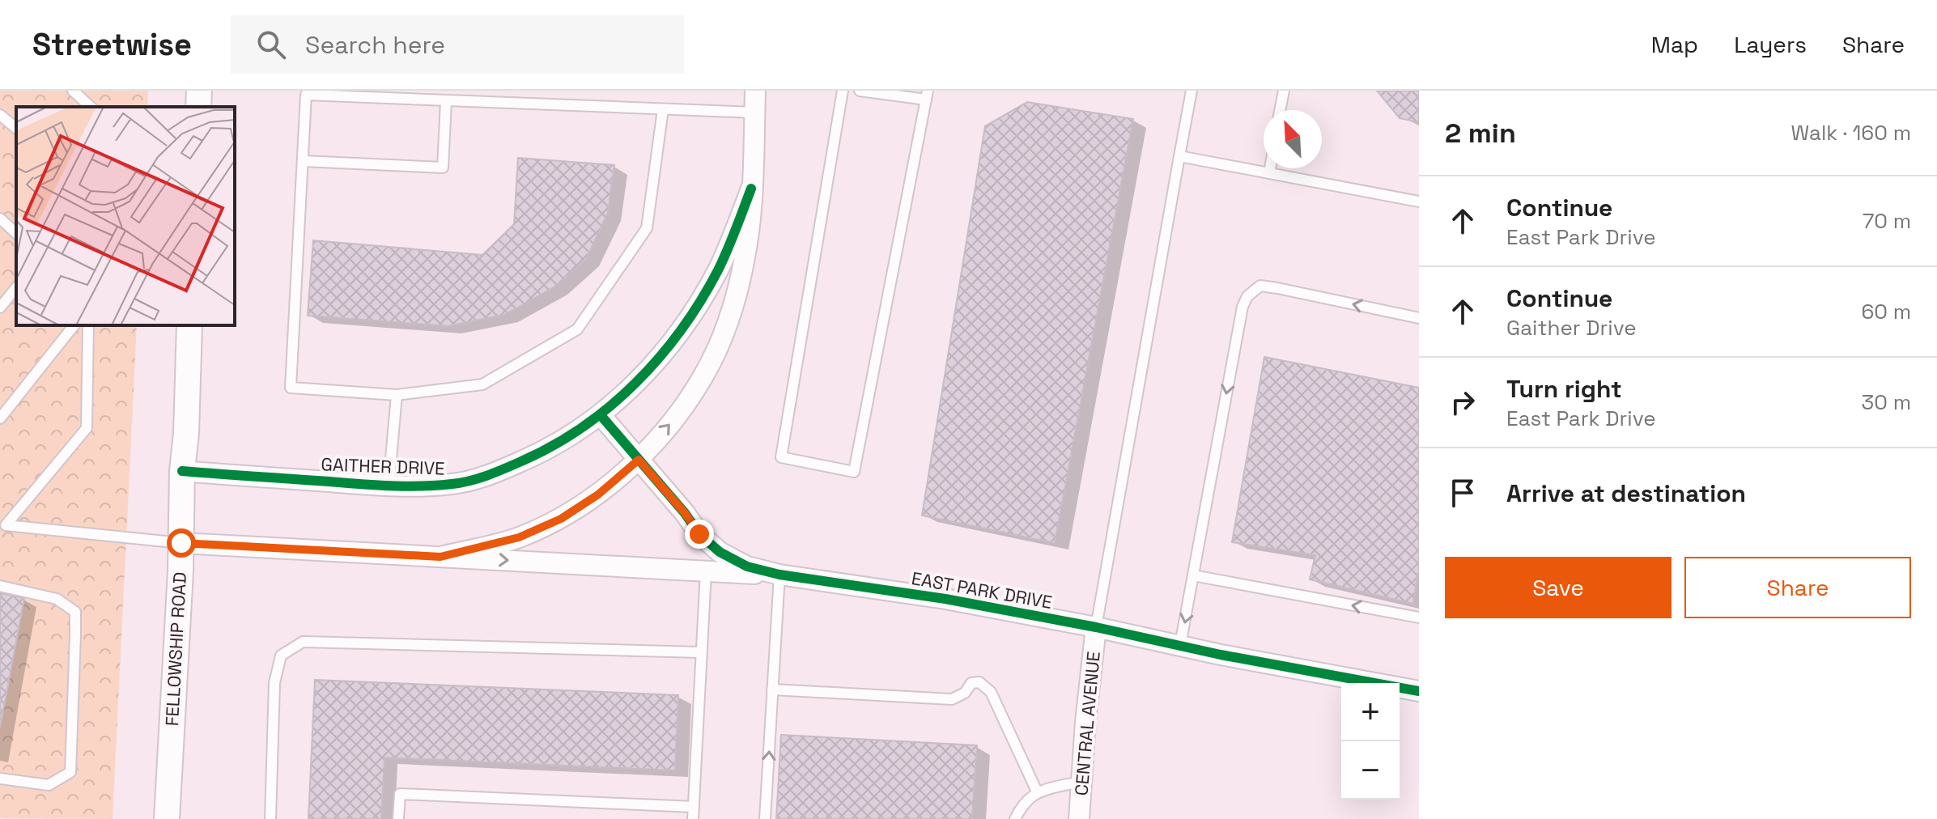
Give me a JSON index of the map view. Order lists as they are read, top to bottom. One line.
{"streets":{"street":["GAITHER DRIVE","EAST PARK DRIVE","FELLOWSHIP ROAD","CENTRAL AVENUE"]},"crossings":[["GAITHER DRIVE","EAST PARK DRIVE"],["GAITHER DRIVE","FELLOWSHIP ROAD"],["EAST PARK DRIVE","FELLOWSHIP ROAD"],["EAST PARK DRIVE","CENTRAL AVENUE"]],"north":"top left","page":{"header":"Streetwise","search":"Search here","nav":["Map","Layers","Share"],"heading":["2 min","Walk · 160 m"],"list":[["Continue","East Park Drive","70 m"],["Continue","Gaither Drive","60 m"],["Turn right","East Park Drive","30 m"],"Arrive at destination"],"buttons":["Save","Share"],"map_buttons":["+","−"]}}
